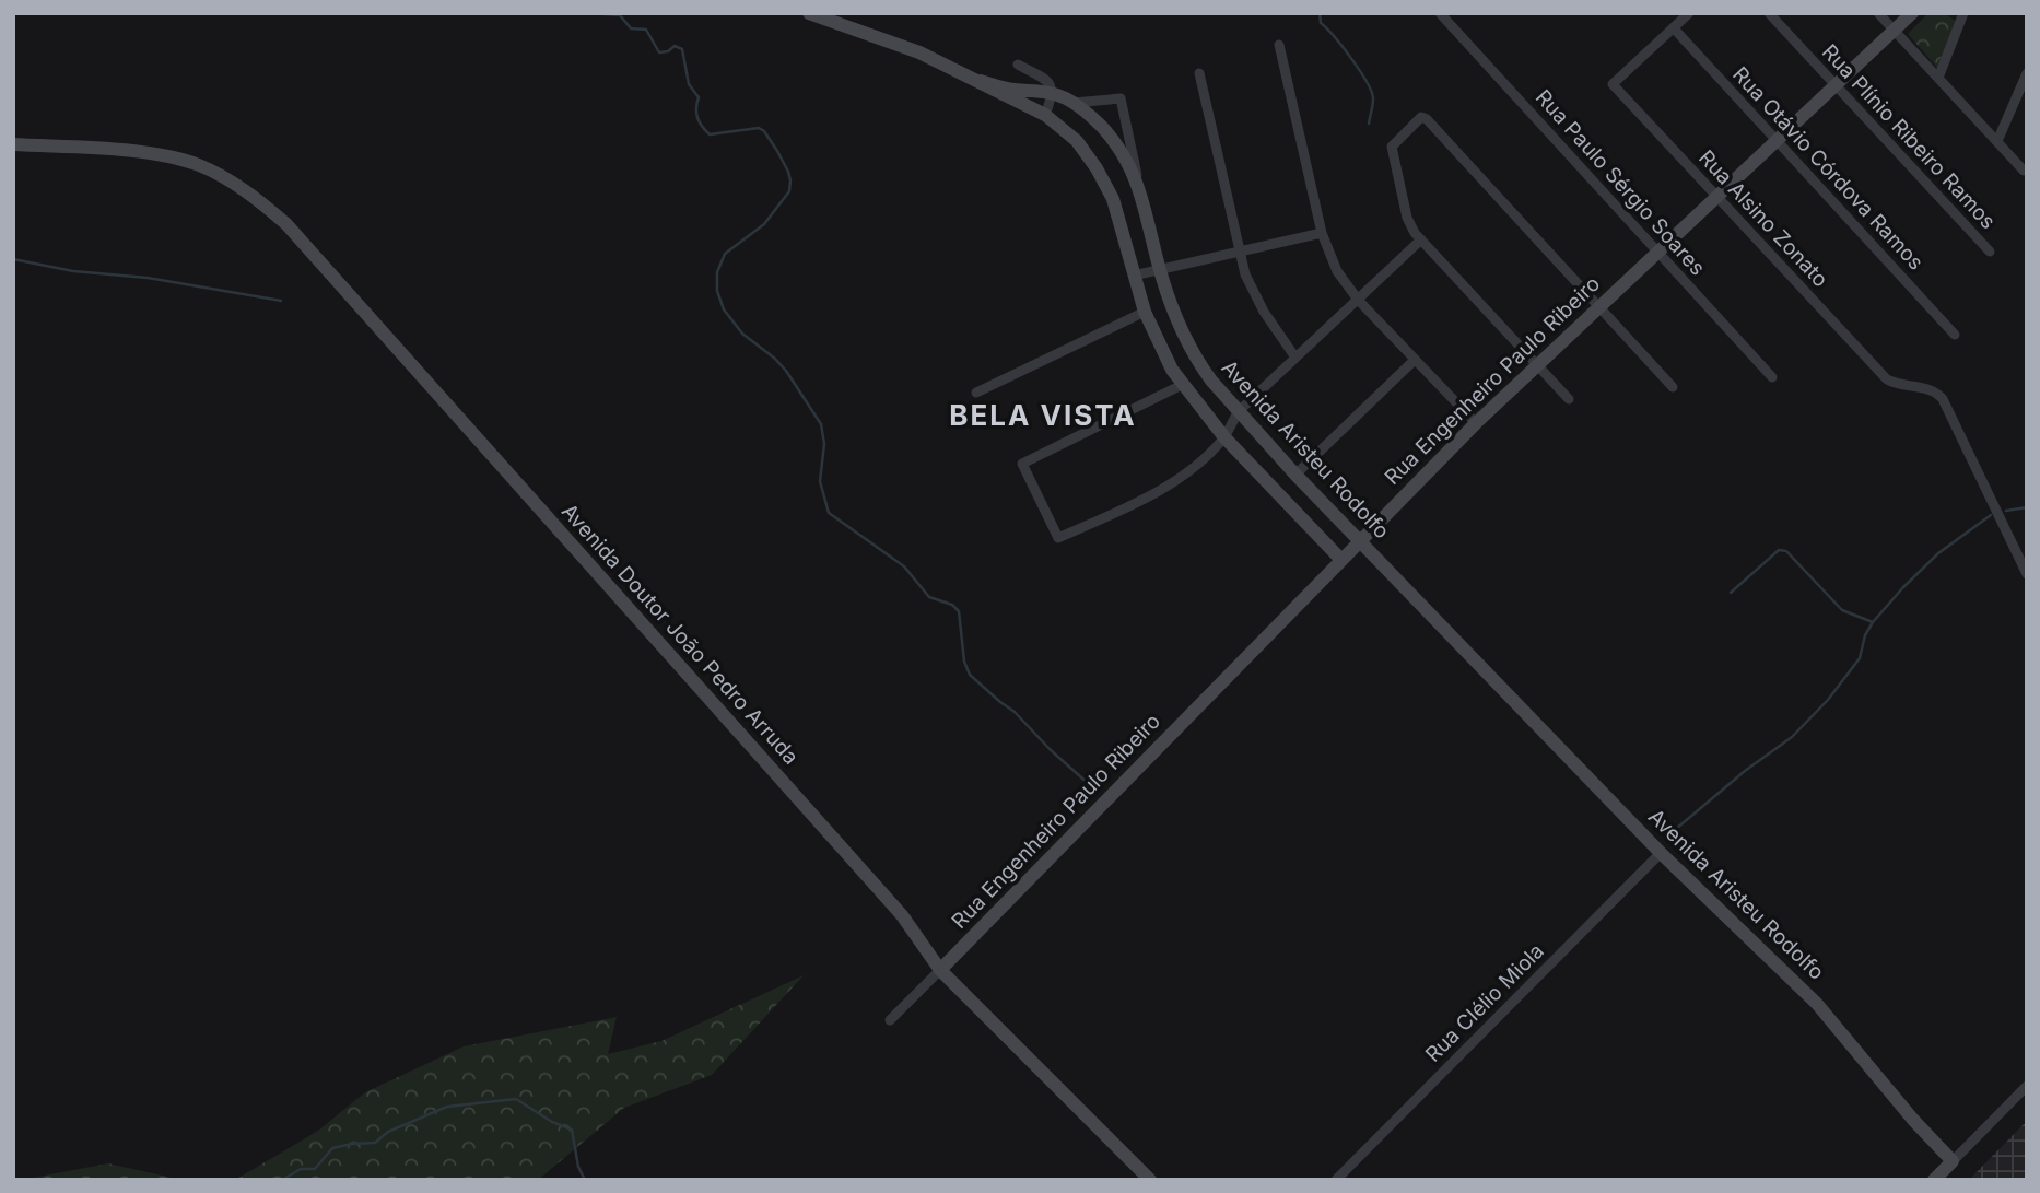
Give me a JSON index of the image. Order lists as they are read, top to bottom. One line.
{"streets":{"street":["Rua Plínio Ribeiro Ramos","Rua Otávio Córdova Ramos","Rua Paulo Sérgio Soares","Rua Alsino Zonato","Rua Engenheiro Paulo Ribeiro","Avenida Aristeu Rodolfo","Avenida Doutor João Pedro Arruda","Rua Clélio Miola"]},"crossings":[["Rua Plínio Ribeiro Ramos","Rua Engenheiro Paulo Ribeiro"],["Rua Otávio Córdova Ramos","Rua Alsino Zonato"],["Rua Otávio Córdova Ramos","Rua Engenheiro Paulo Ribeiro"],["Rua Paulo Sérgio Soares","Rua Engenheiro Paulo Ribeiro"],["Rua Alsino Zonato","Rua Engenheiro Paulo Ribeiro"],["Rua Engenheiro Paulo Ribeiro","Avenida Aristeu Rodolfo"],["Rua Engenheiro Paulo Ribeiro","Avenida Doutor João Pedro Arruda"],["Avenida Aristeu Rodolfo","Rua Clélio Miola"]],"districts":["BELA VISTA"]}
